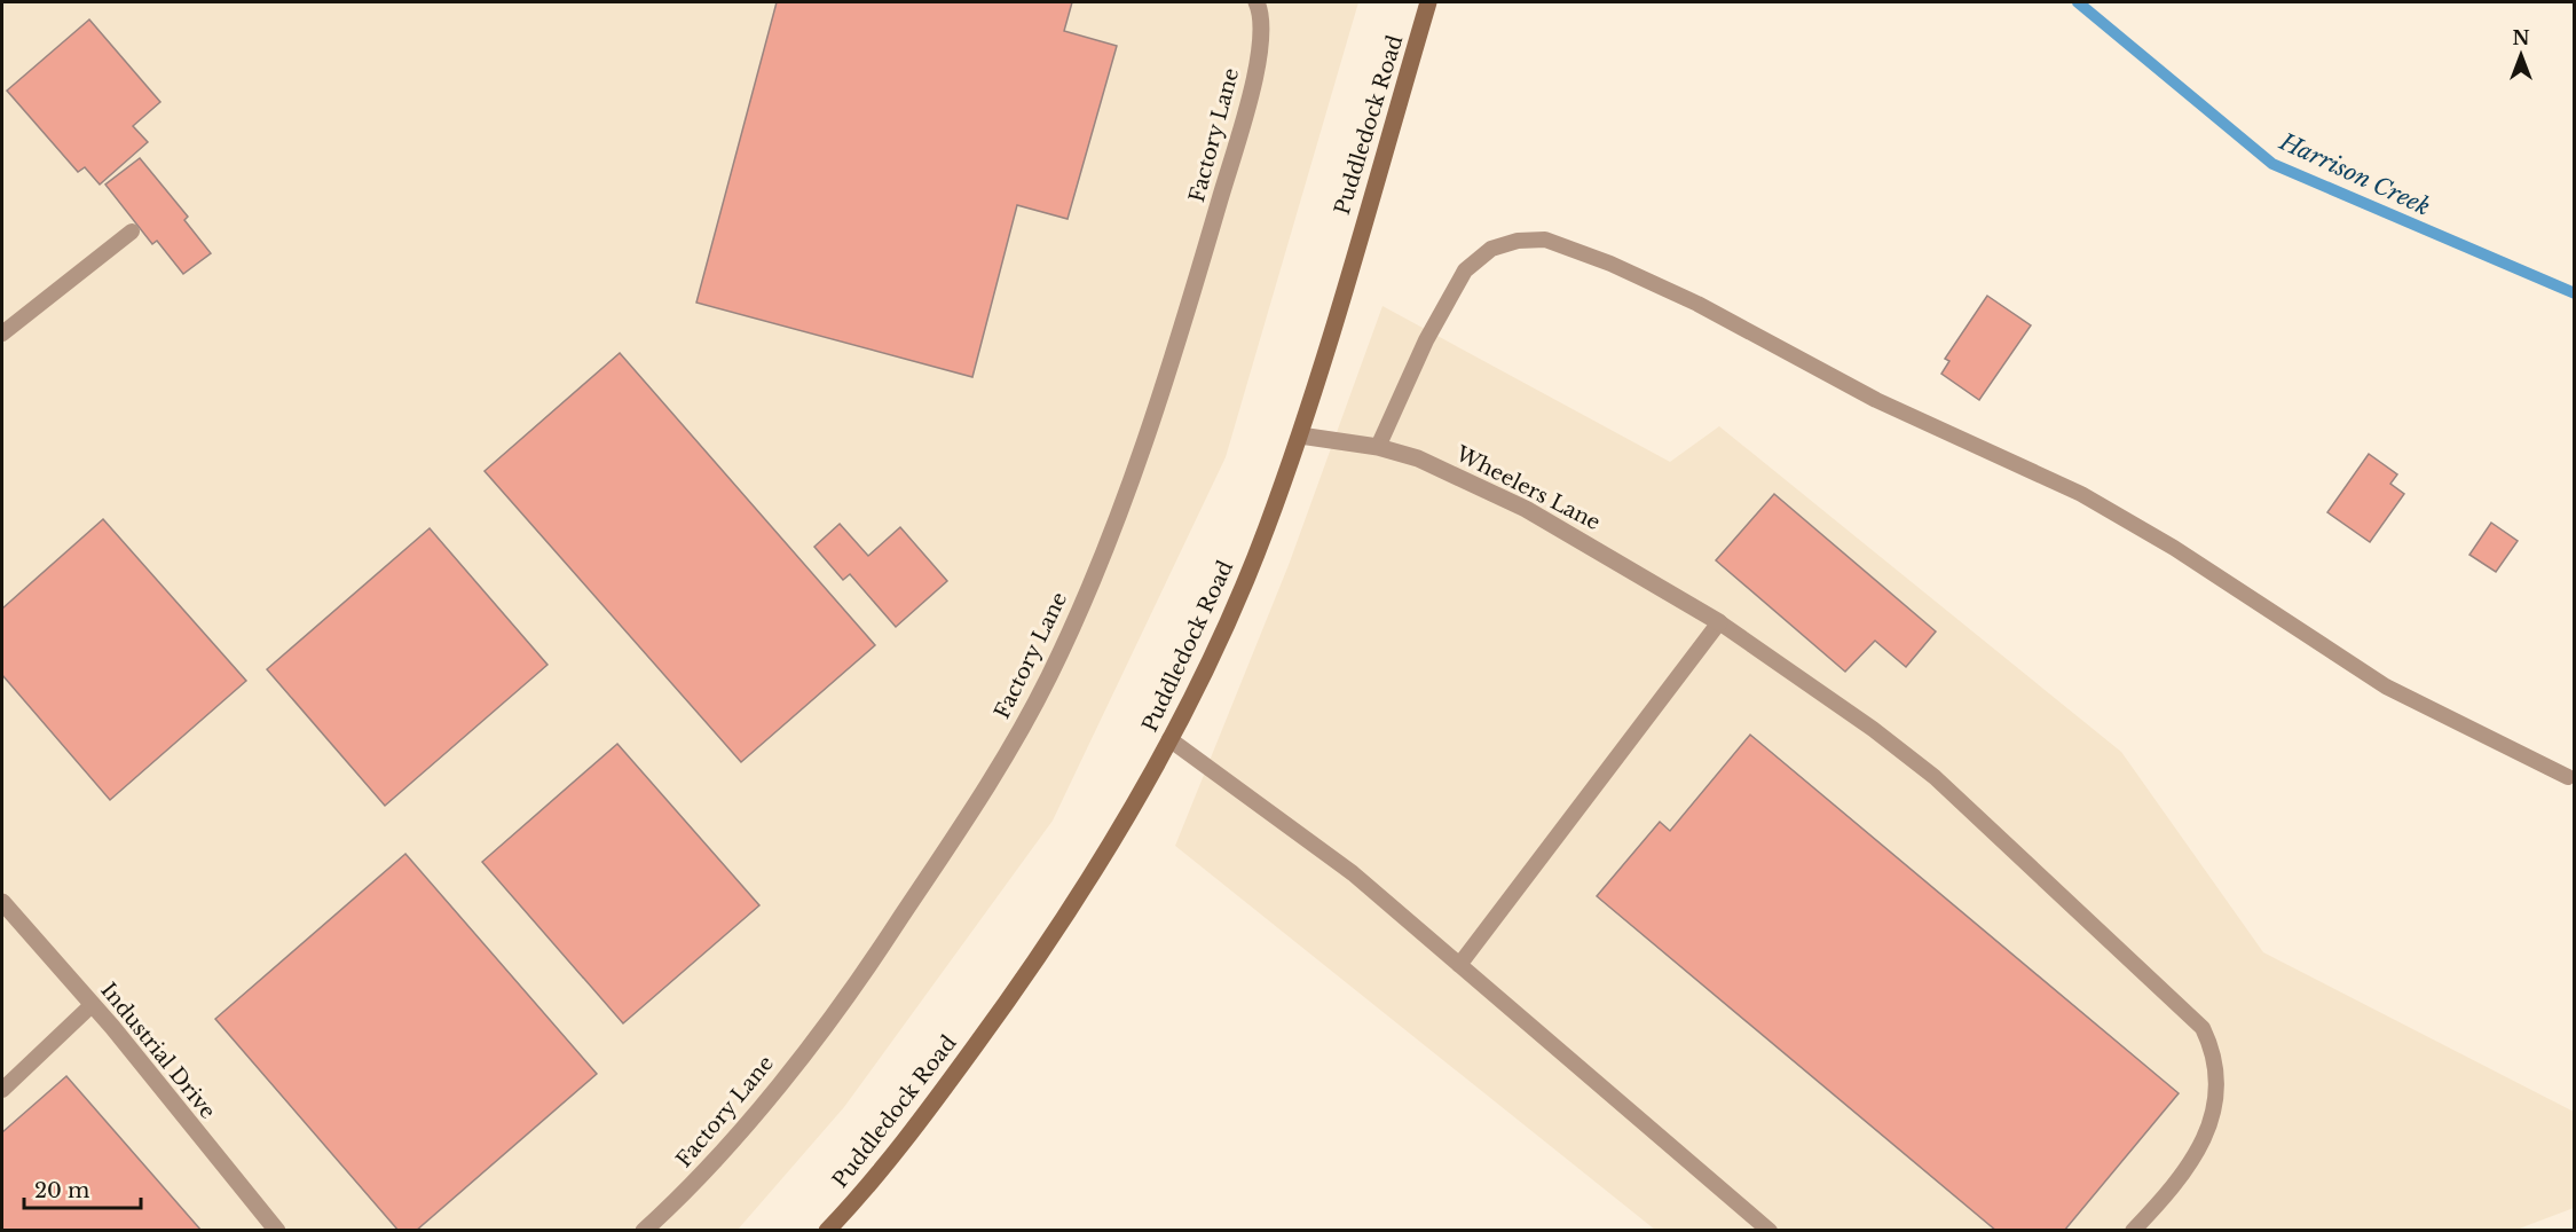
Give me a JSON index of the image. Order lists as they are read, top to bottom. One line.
{"streets":{"main road":["Puddledock Road"],"street":["Factory Lane","Wheelers Lane","Industrial Drive"]},"crossings":[["Puddledock Road","Wheelers Lane"]],"water":["Harrison Creek"],"scale_bar":"20 m","north":"top"}
